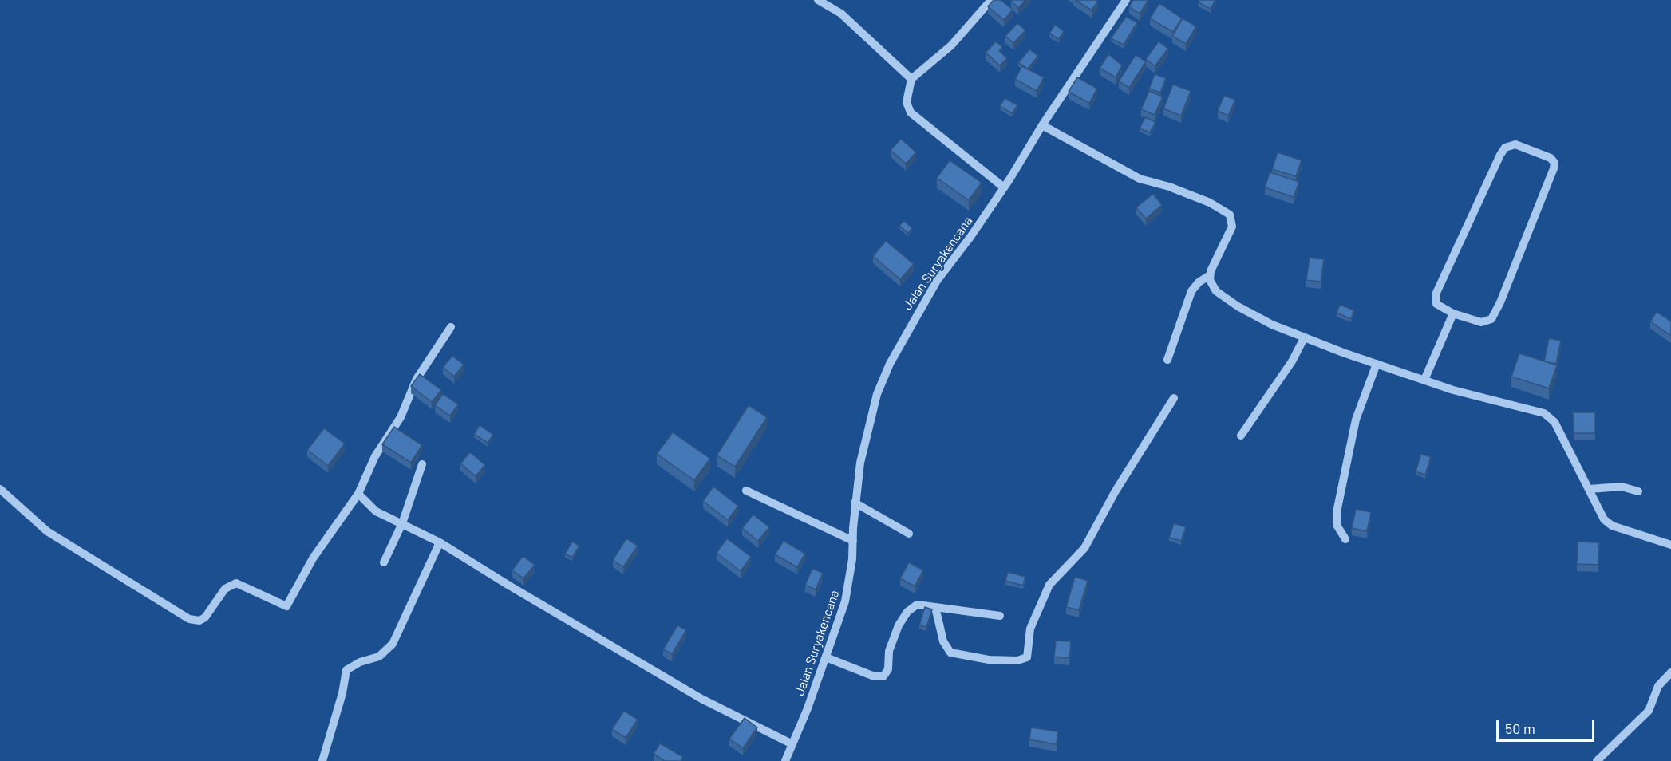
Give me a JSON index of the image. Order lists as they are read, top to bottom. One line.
{"streets":{"street":["Jalan Suryakencana"]},"scale_bar":"50 m"}
